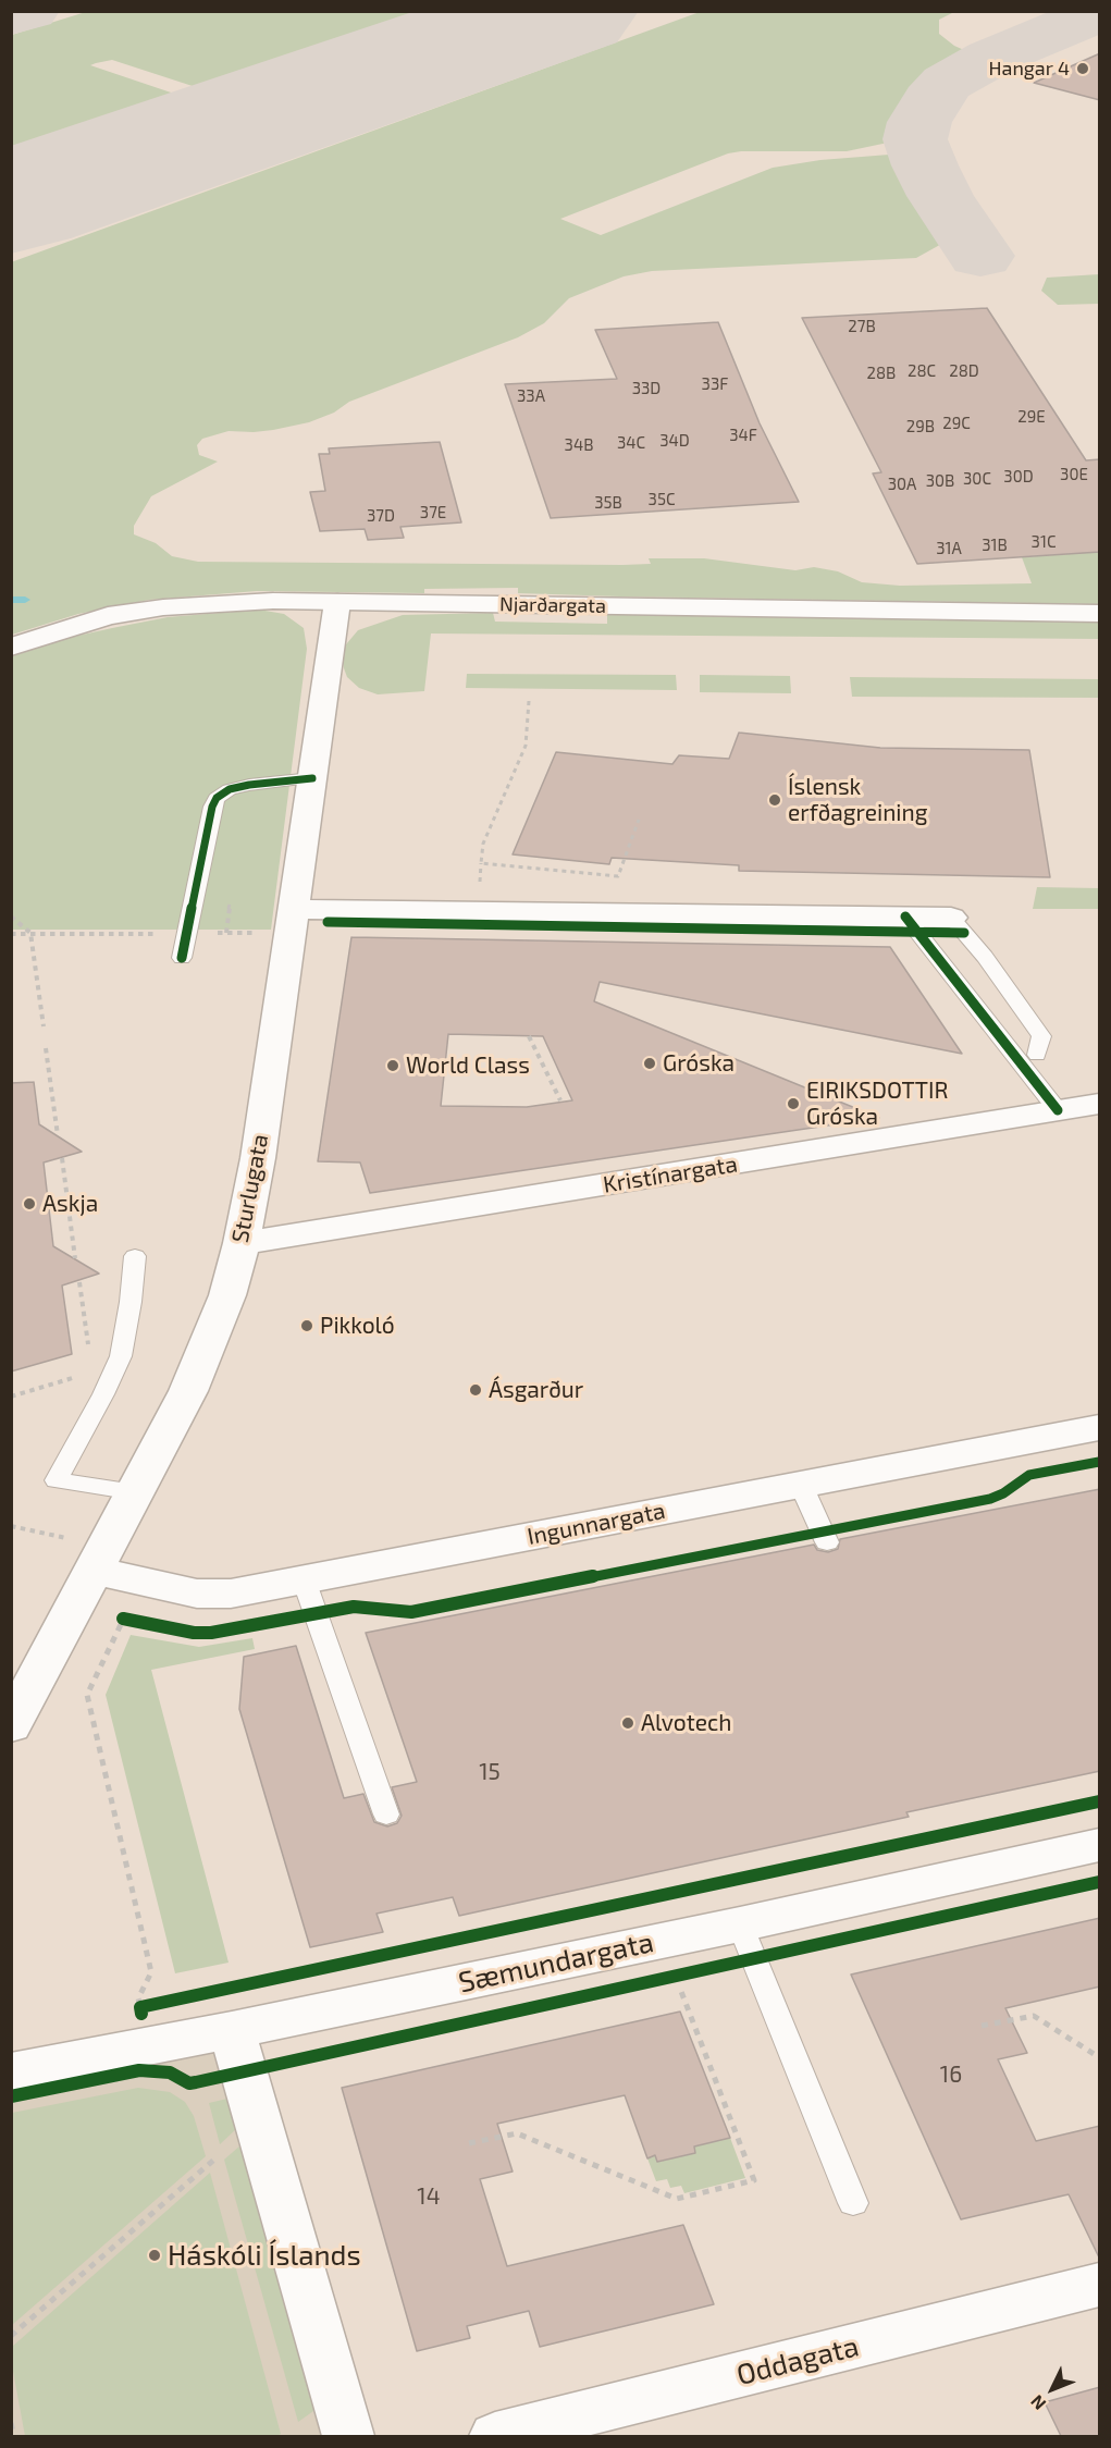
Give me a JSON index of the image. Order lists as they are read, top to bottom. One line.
{"streets":{"street":["Njarðargata","Kristínargata","Sturlugata","Ingunnargata","Sæmundargata","Oddagata"]},"crossings":[["Njarðargata","Sturlugata"],["Kristínargata","Sturlugata"],["Sturlugata","Ingunnargata"]],"places":["Hangar 4","Íslensk erfðagreining","Gróska","World Class","EIRIKSDOTTIR Gróska","Askja","Pikkoló","Ásgarður","Alvotech","Háskóli Íslands"],"house_numbers":["27B","28C","28D","28B","33F","33D","33A","29E","29C","29B","34F","34D","34C","34B","30E","30D","30C","30B","30A","35C","35B","37E","37D","31C","31B","31A","15","16","14"],"north":"bottom left"}
